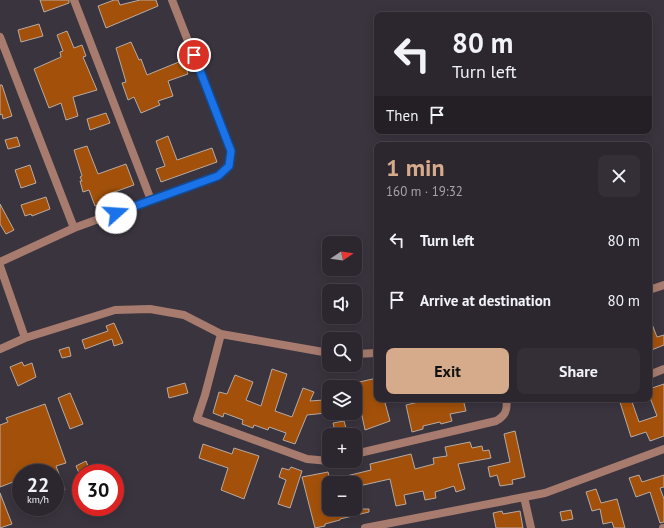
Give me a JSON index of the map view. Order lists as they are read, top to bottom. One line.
{"north":"right","page":{"turn":["80 m","Turn left"],"then":"Then","heading":["1 min","160 m · 19:32"],"list":[{"name":"Turn left","value":"80 m"},{"name":"Arrive at destination","value":"80 m"}],"map_buttons":["+","−"],"buttons":["Exit","Share"],"speed":"22 km/h","limit":"30"}}
